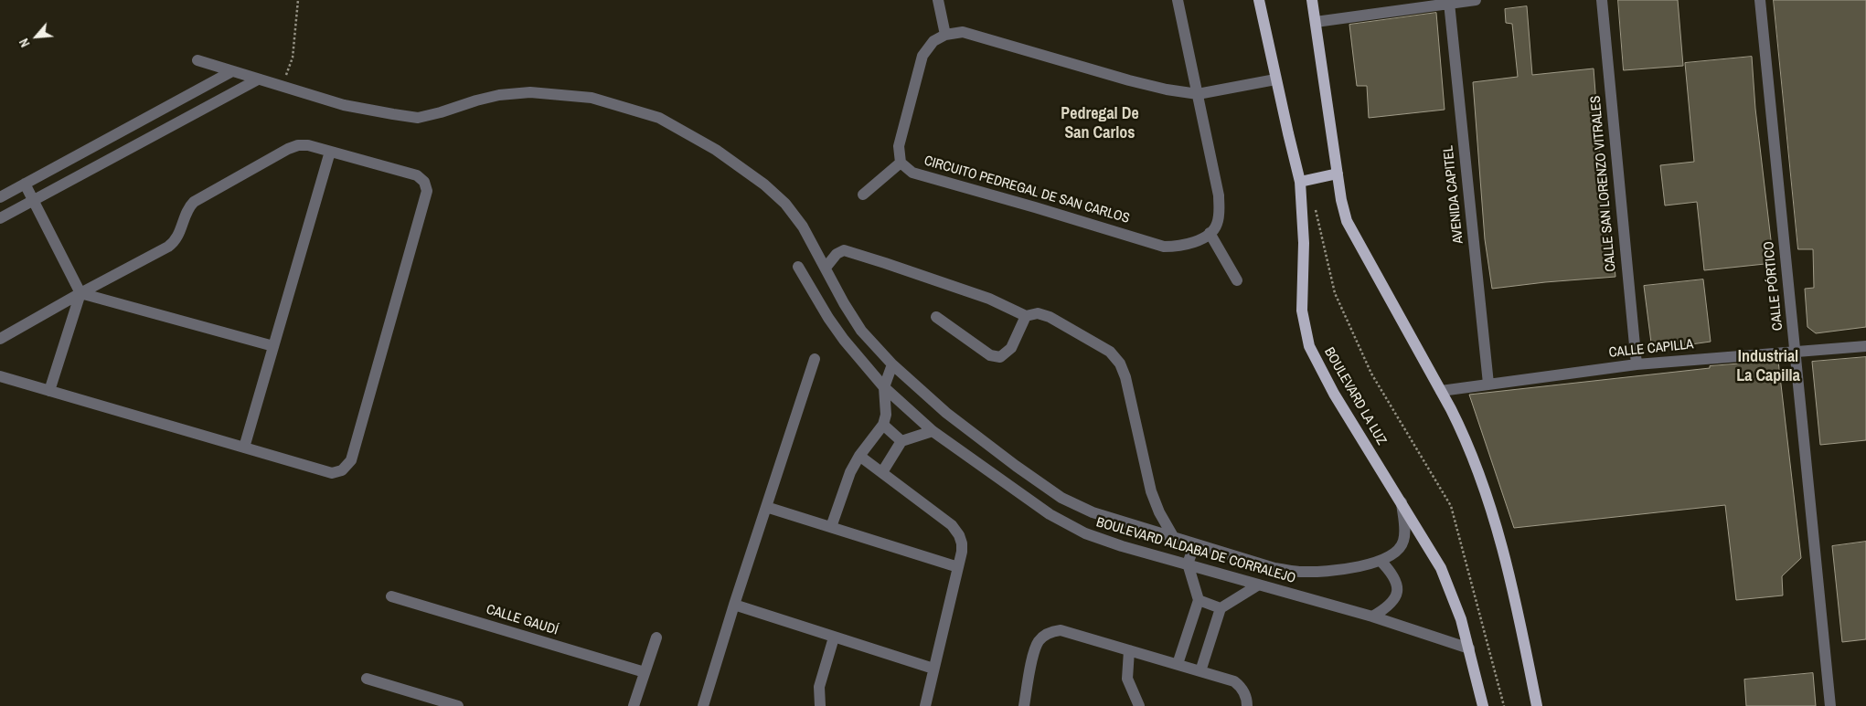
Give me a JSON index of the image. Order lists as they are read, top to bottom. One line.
{"streets":{"main road":["BOULEVARD LA LUZ"],"street":["CALLE SAN LORENZO VITRALES","CIRCUITO PEDREGAL DE SAN CARLOS","AVENIDA CAPITEL","CALLE PÓRTICO","CALLE CAPILLA","BOULEVARD ALDABA DE CORRALEJO","CALLE GAUDÍ"]},"crossings":[["CALLE SAN LORENZO VITRALES","CALLE CAPILLA"],["AVENIDA CAPITEL","CALLE CAPILLA"],["CALLE PÓRTICO","CALLE CAPILLA"],["BOULEVARD LA LUZ","BOULEVARD ALDABA DE CORRALEJO"]],"districts":["Pedregal De San Carlos","Industrial La Capilla"],"north":"bottom left"}
